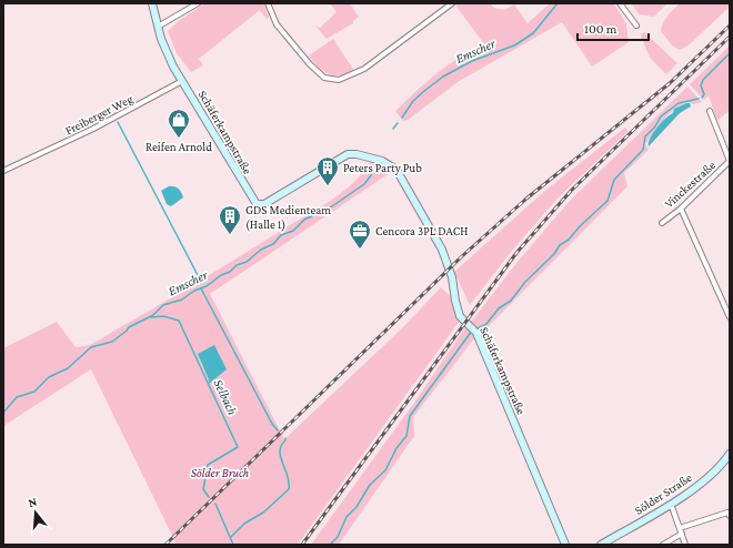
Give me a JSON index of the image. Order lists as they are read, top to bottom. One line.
{"streets":{"street":["Freiberger Weg","Schäferkampstraße","Vinckestraße","Sölder Straße"]},"crossings":[["Freiberger Weg","Schäferkampstraße"]],"water":["Emscher","Selbach"],"parks":["Sölder Bruch"],"places":{"shop":["Reifen Arnold"],"building":["Peters Party Pub","GDS Medienteam (Halle 1)"],"office":["Cencora 3PL DACH"]},"scale_bar":"100 m","north":"top"}
